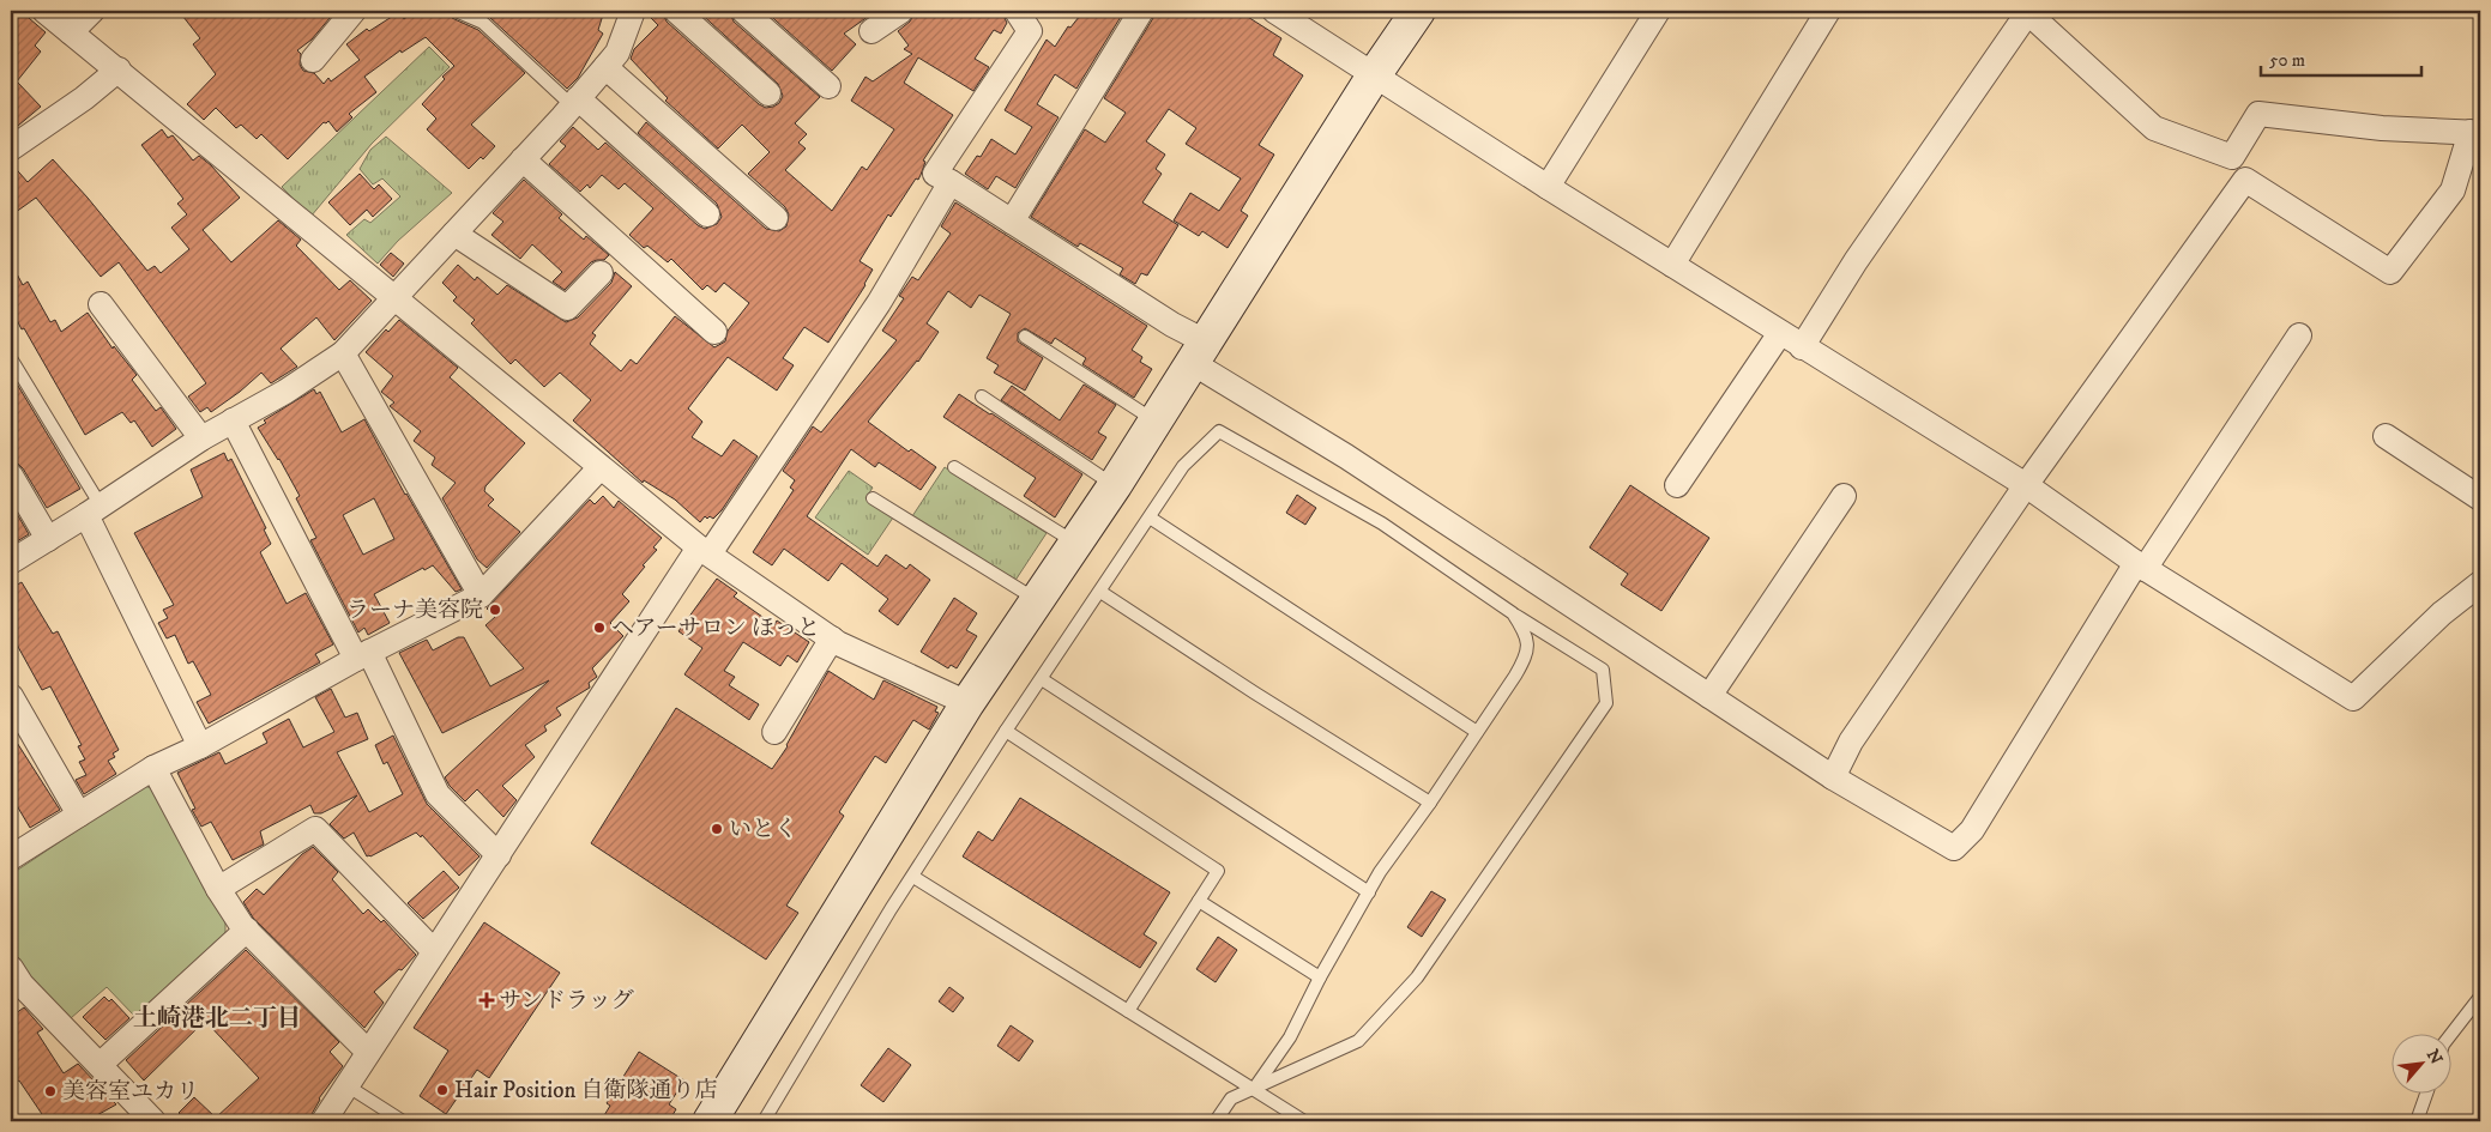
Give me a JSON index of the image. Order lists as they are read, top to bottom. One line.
{"districts":["土崎港北二丁目"],"places":{"other":["ラーナ美容院","ヘアーサロン ほっと","いとく","Hair Position 自衛隊通り店","美容室ユカリ"],"health":["サンドラッグ"]},"scale_bar":"50 m","north":"top right"}
